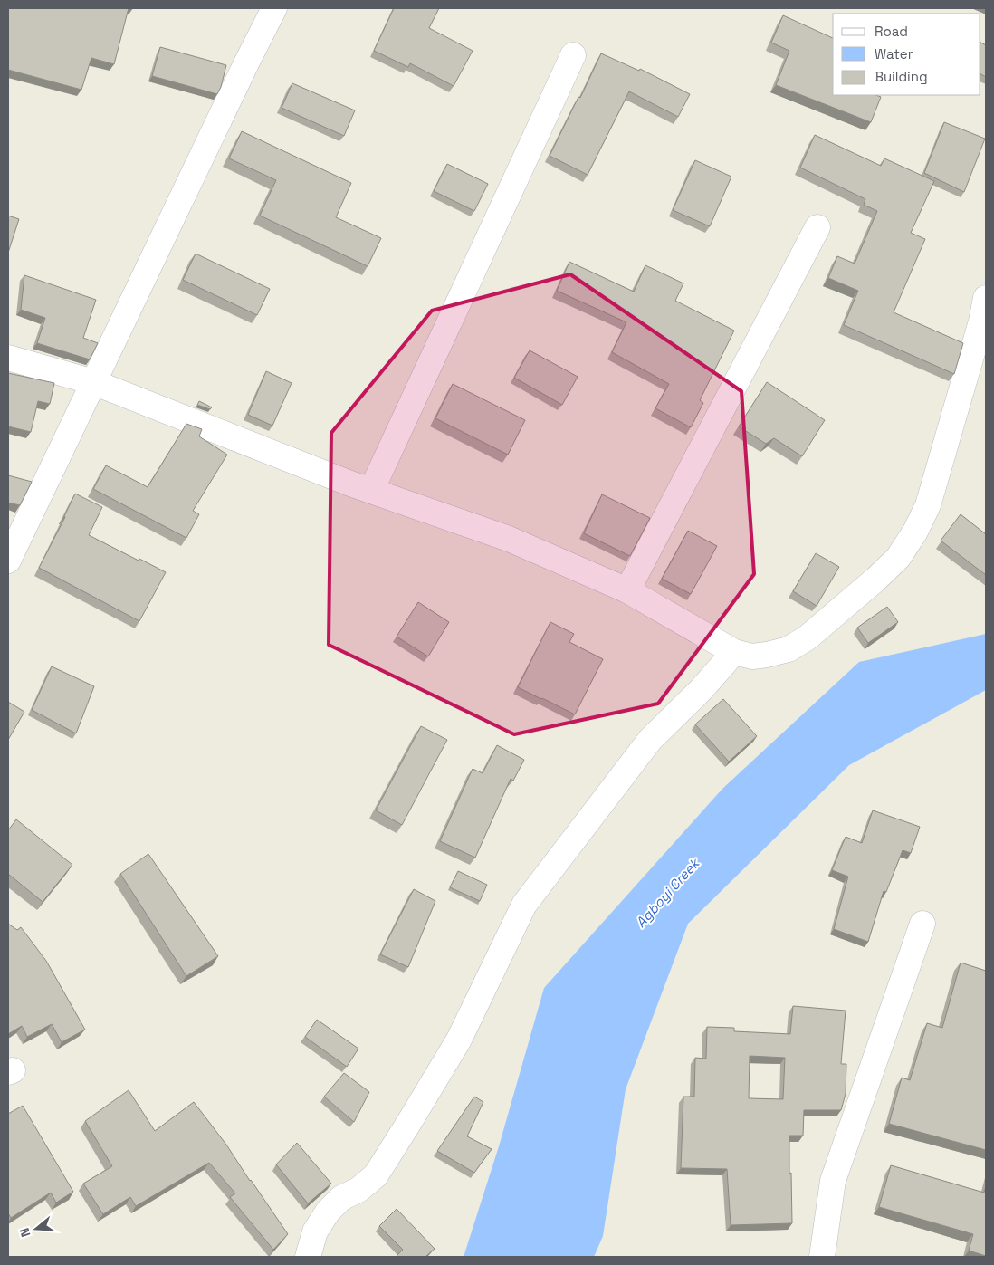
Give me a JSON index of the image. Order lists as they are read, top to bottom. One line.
{"water":["Agboyi Creek"],"legend":["Road","Water","Building"],"north":"left"}
